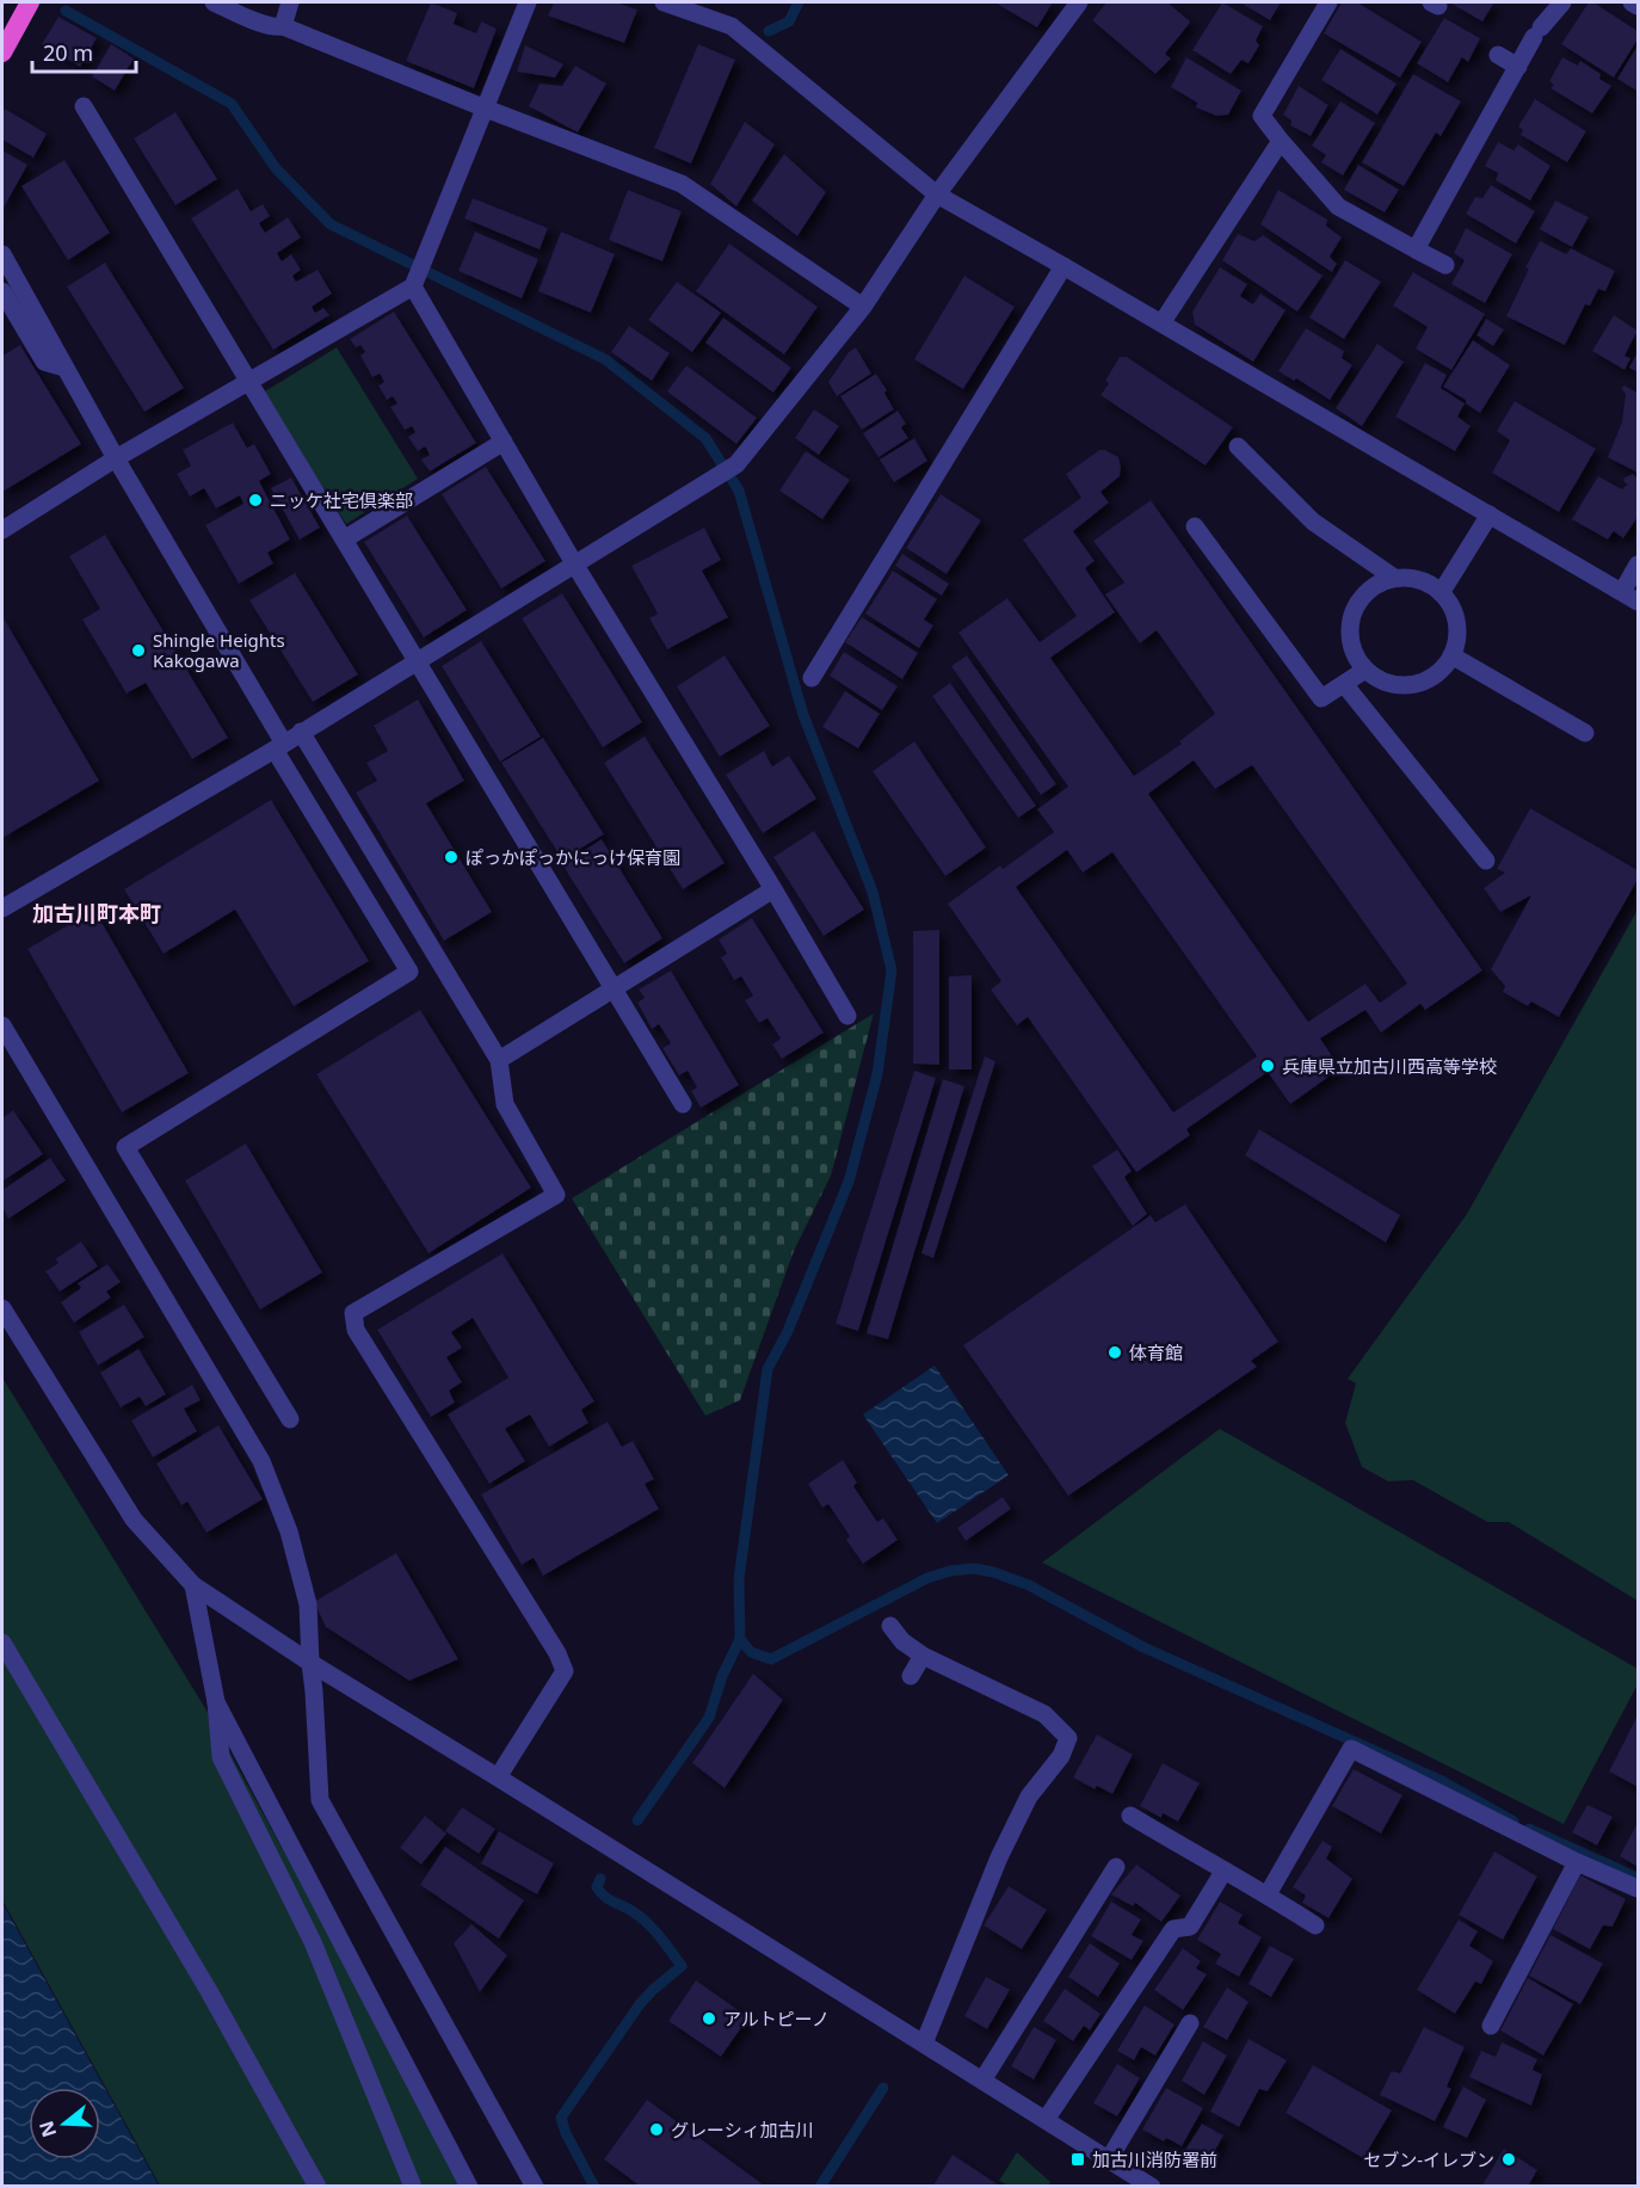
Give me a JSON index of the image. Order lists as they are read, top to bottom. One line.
{"districts":["加古川町本町"],"places":{"other":["ニッケ社宅倶楽部","Shingle Heights Kakogawa","ぽっかぽっかにっけ保育園","兵庫県立加古川西高等学校","体育館","アルトピーノ","グレーシィ加古川","セブン-イレブン"],"transit":["加古川消防署前"]},"scale_bar":"20 m","north":"left"}
